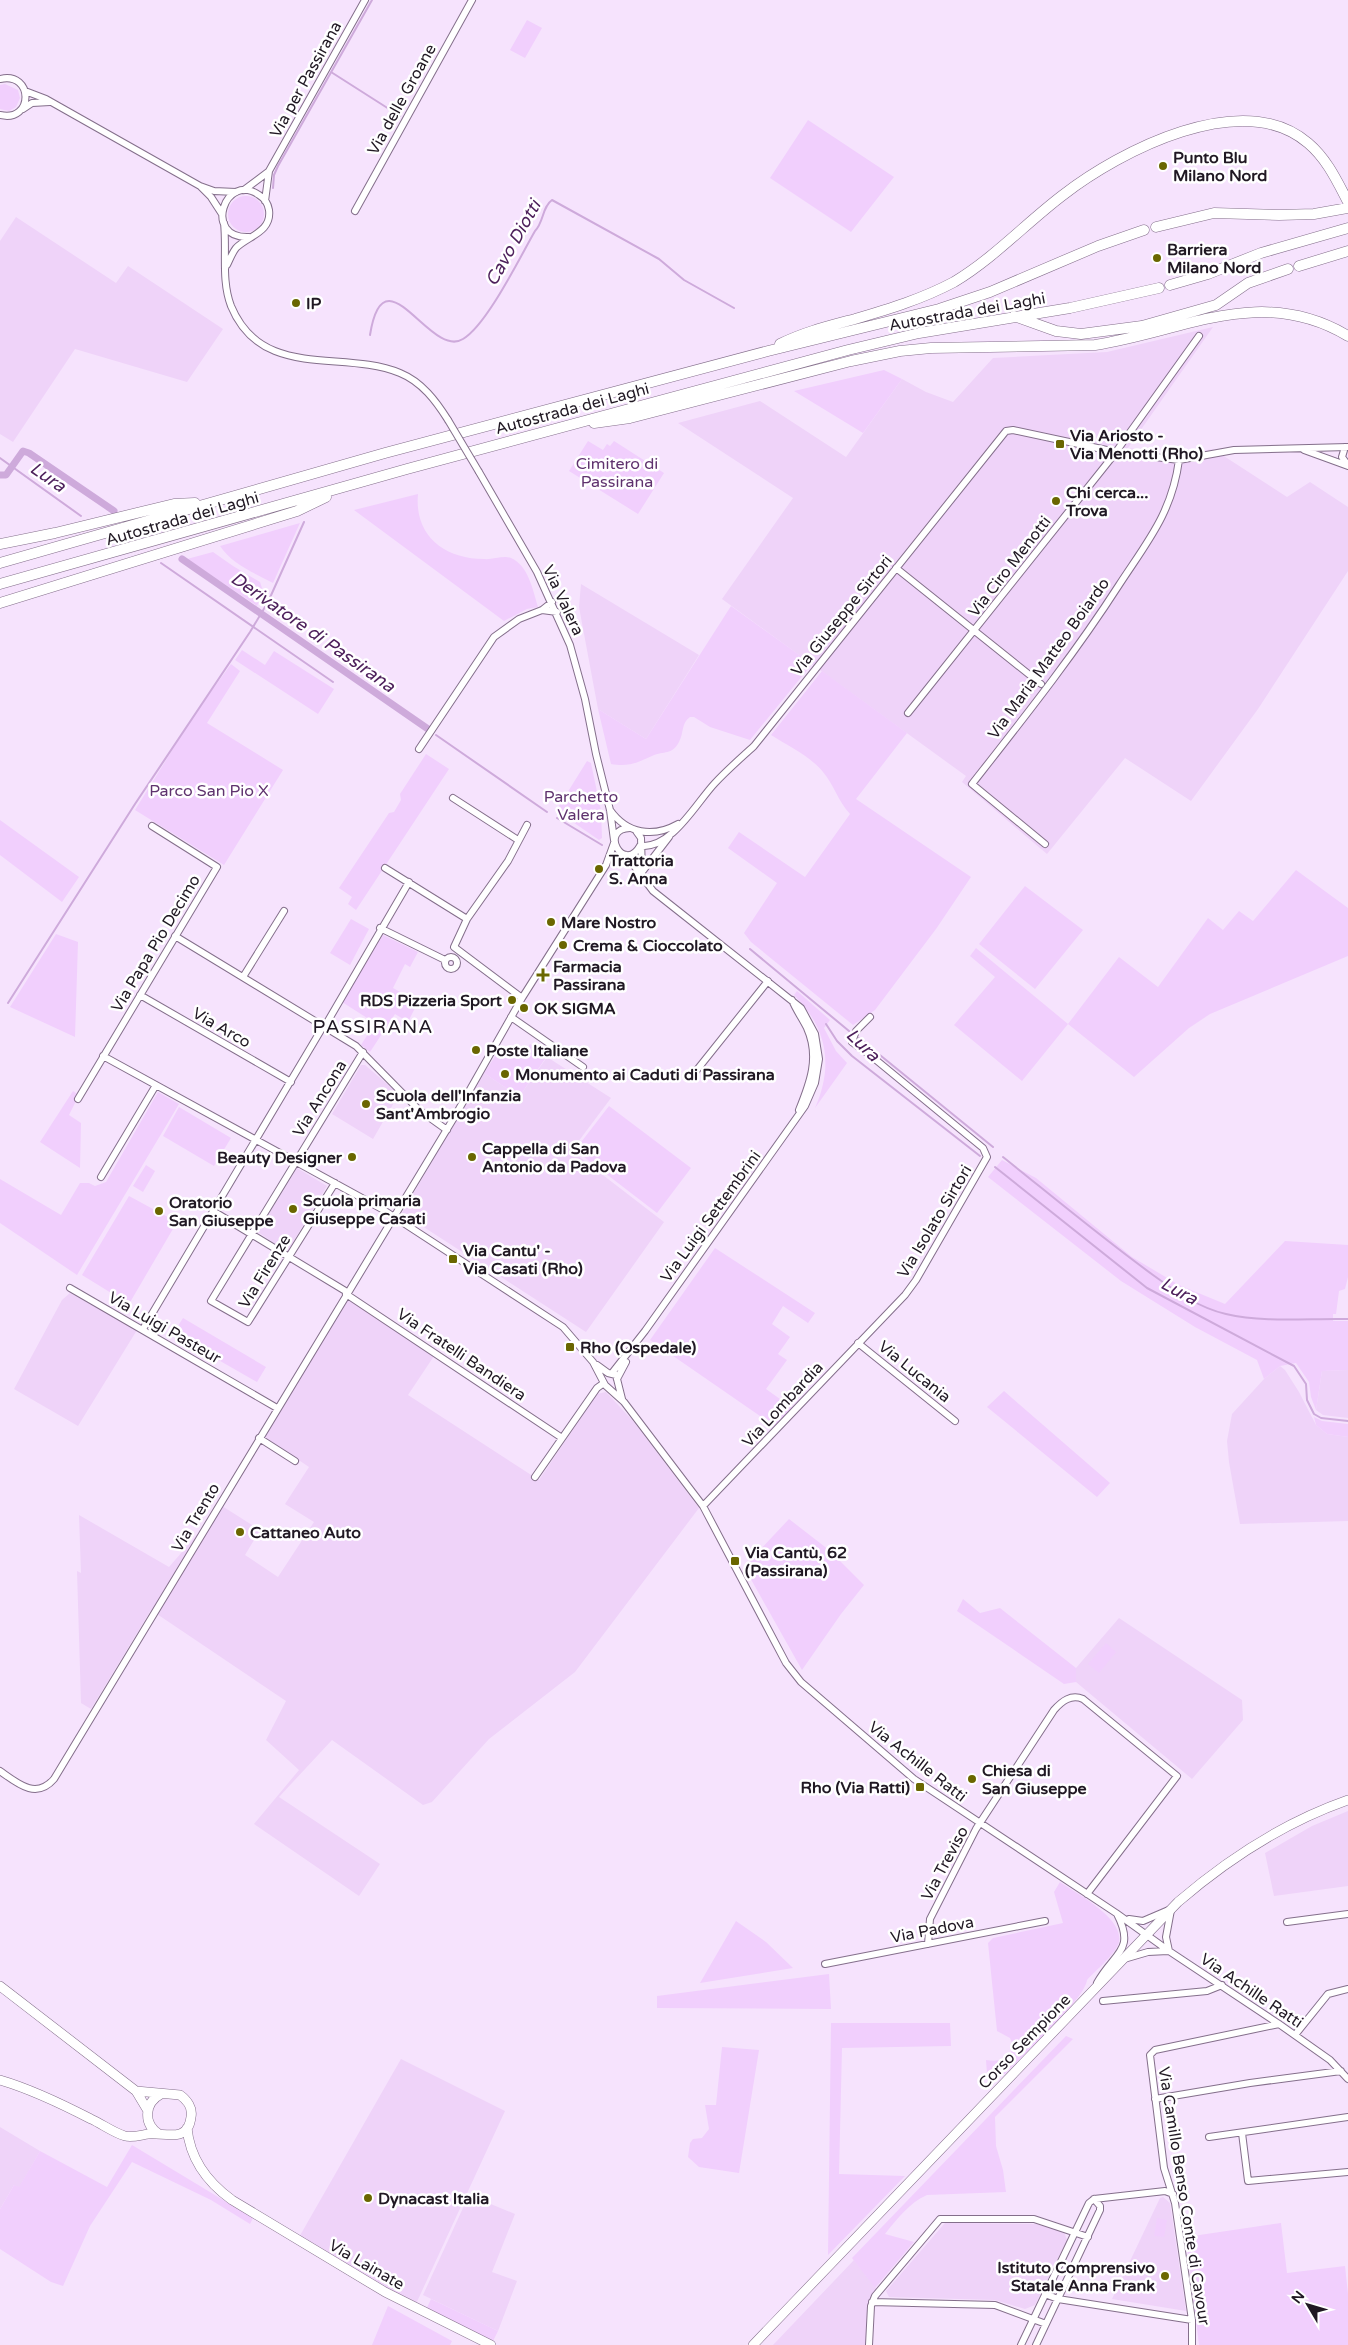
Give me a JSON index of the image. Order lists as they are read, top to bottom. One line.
{"streets":{"highway":["Autostrada dei Laghi"],"main road":["Corso Sempione","Via Lainate"],"street":["Via per Passirana","Via delle Groane","Via Ciro Menotti","Via Valera","Via Giuseppe Sirtori","Via Maria Matteo Boiardo","Via Papa Pio Decimo","Via Arco","Via Ancona","Via Luigi Settembrini","Via Isolato Sirtori","Via Firenze","Via Luigi Pasteur","Via Fratelli Bandiera","Via Lucania","Via Lombardia","Via Trento","Via Achille Ratti","Via Treviso","Via Padova","Via Camillo Benso Conte di Cavour"]},"crossings":[["Via Ciro Menotti","Via Giuseppe Sirtori"],["Via Valera","Via Giuseppe Sirtori"],["Via Valera","Via Luigi Settembrini"],["Via Giuseppe Sirtori","Via Luigi Settembrini"],["Via Papa Pio Decimo","Via Arco"],["Via Ancona","Via Firenze"],["Via Ancona","Via Fratelli Bandiera"],["Via Luigi Settembrini","Via Fratelli Bandiera"],["Via Isolato Sirtori","Via Lombardia"],["Via Firenze","Via Fratelli Bandiera"],["Via Luigi Pasteur","Via Trento"],["Via Fratelli Bandiera","Via Trento"],["Via Lucania","Via Lombardia"],["Via Lombardia","Via Achille Ratti"],["Via Achille Ratti","Via Treviso"],["Via Achille Ratti","Corso Sempione"],["Via Achille Ratti","Via Camillo Benso Conte di Cavour"],["Via Treviso","Via Padova"]],"districts":["PASSIRANA"],"water":["Cavo Diotti","Lura","Derivatore di Passirana"],"parks":["Cimitero di Passirana","Parco San Pio X","Parchetto Valera"],"places":{"other":["Punto Blu Milano Nord","Barriera Milano Nord","IP","Chi cerca... Trova","Trattoria S. Anna","Mare Nostro","Crema & Cioccolato","RDS Pizzeria Sport","OK SIGMA","Poste Italiane","Monumento ai Caduti di Passirana","Scuola dell'Infanzia Sant'Ambrogio","Beauty Designer","Cappella di San Antonio da Padova","Scuola primaria Giuseppe Casati","Oratorio San Giuseppe","Cattaneo Auto","Chiesa di San Giuseppe","Dynacast Italia","Istituto Comprensivo Statale Anna Frank"],"transit":["Via Ariosto - Via Menotti (Rho)","Via Cantu' - Via Casati (Rho)","Rho (Ospedale)","Via Cantù, 62 (Passirana)","Rho (Via Ratti)"],"health":["Farmacia Passirana"]},"north":"top left"}
